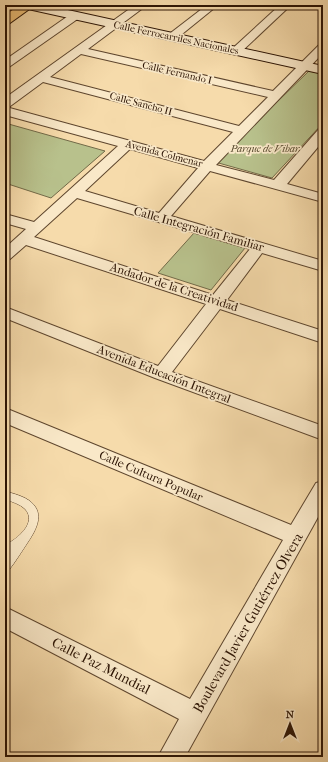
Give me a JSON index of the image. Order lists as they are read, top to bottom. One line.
{"streets":{"street":["Calle Ferrocarriles Nacionales","Calle Fernando I","Calle Sancho II","Avenida Colmenar","Calle Integración Familiar","Andador de la Creatividad","Avenida Educación Integral","Calle Cultura Popular","Boulevard Javier Gutiérrez Olvera","Calle Paz Mundial"]},"crossings":[["Calle Cultura Popular","Boulevard Javier Gutiérrez Olvera"],["Boulevard Javier Gutiérrez Olvera","Calle Paz Mundial"]],"parks":["Parque de Vibar"],"north":"top"}
